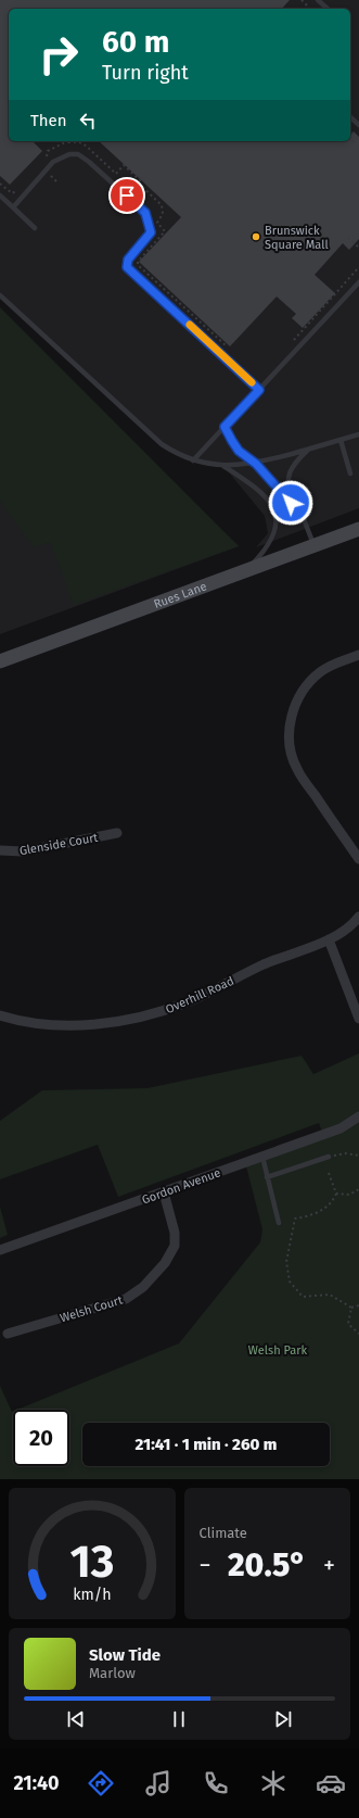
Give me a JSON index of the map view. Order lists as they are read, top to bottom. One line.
{"streets":{"main road":["Rues Lane"],"street":["Glenside Court","Overhill Road","Gordon Avenue","Welsh Court"]},"crossings":[["Gordon Avenue","Welsh Court"]],"parks":["Welsh Park"],"places":["Brunswick Square Mall"],"page":{"turn":["60 m","Turn right"],"then":"Then","limit":"20","trip":"21:41 · 1 min · 260 m","tile":"Climate","heat":["−","20.5°","+"],"song":["Slow Tide","Marlow"],"tabs":"21:40","gauge":["13","km/h"]}}
